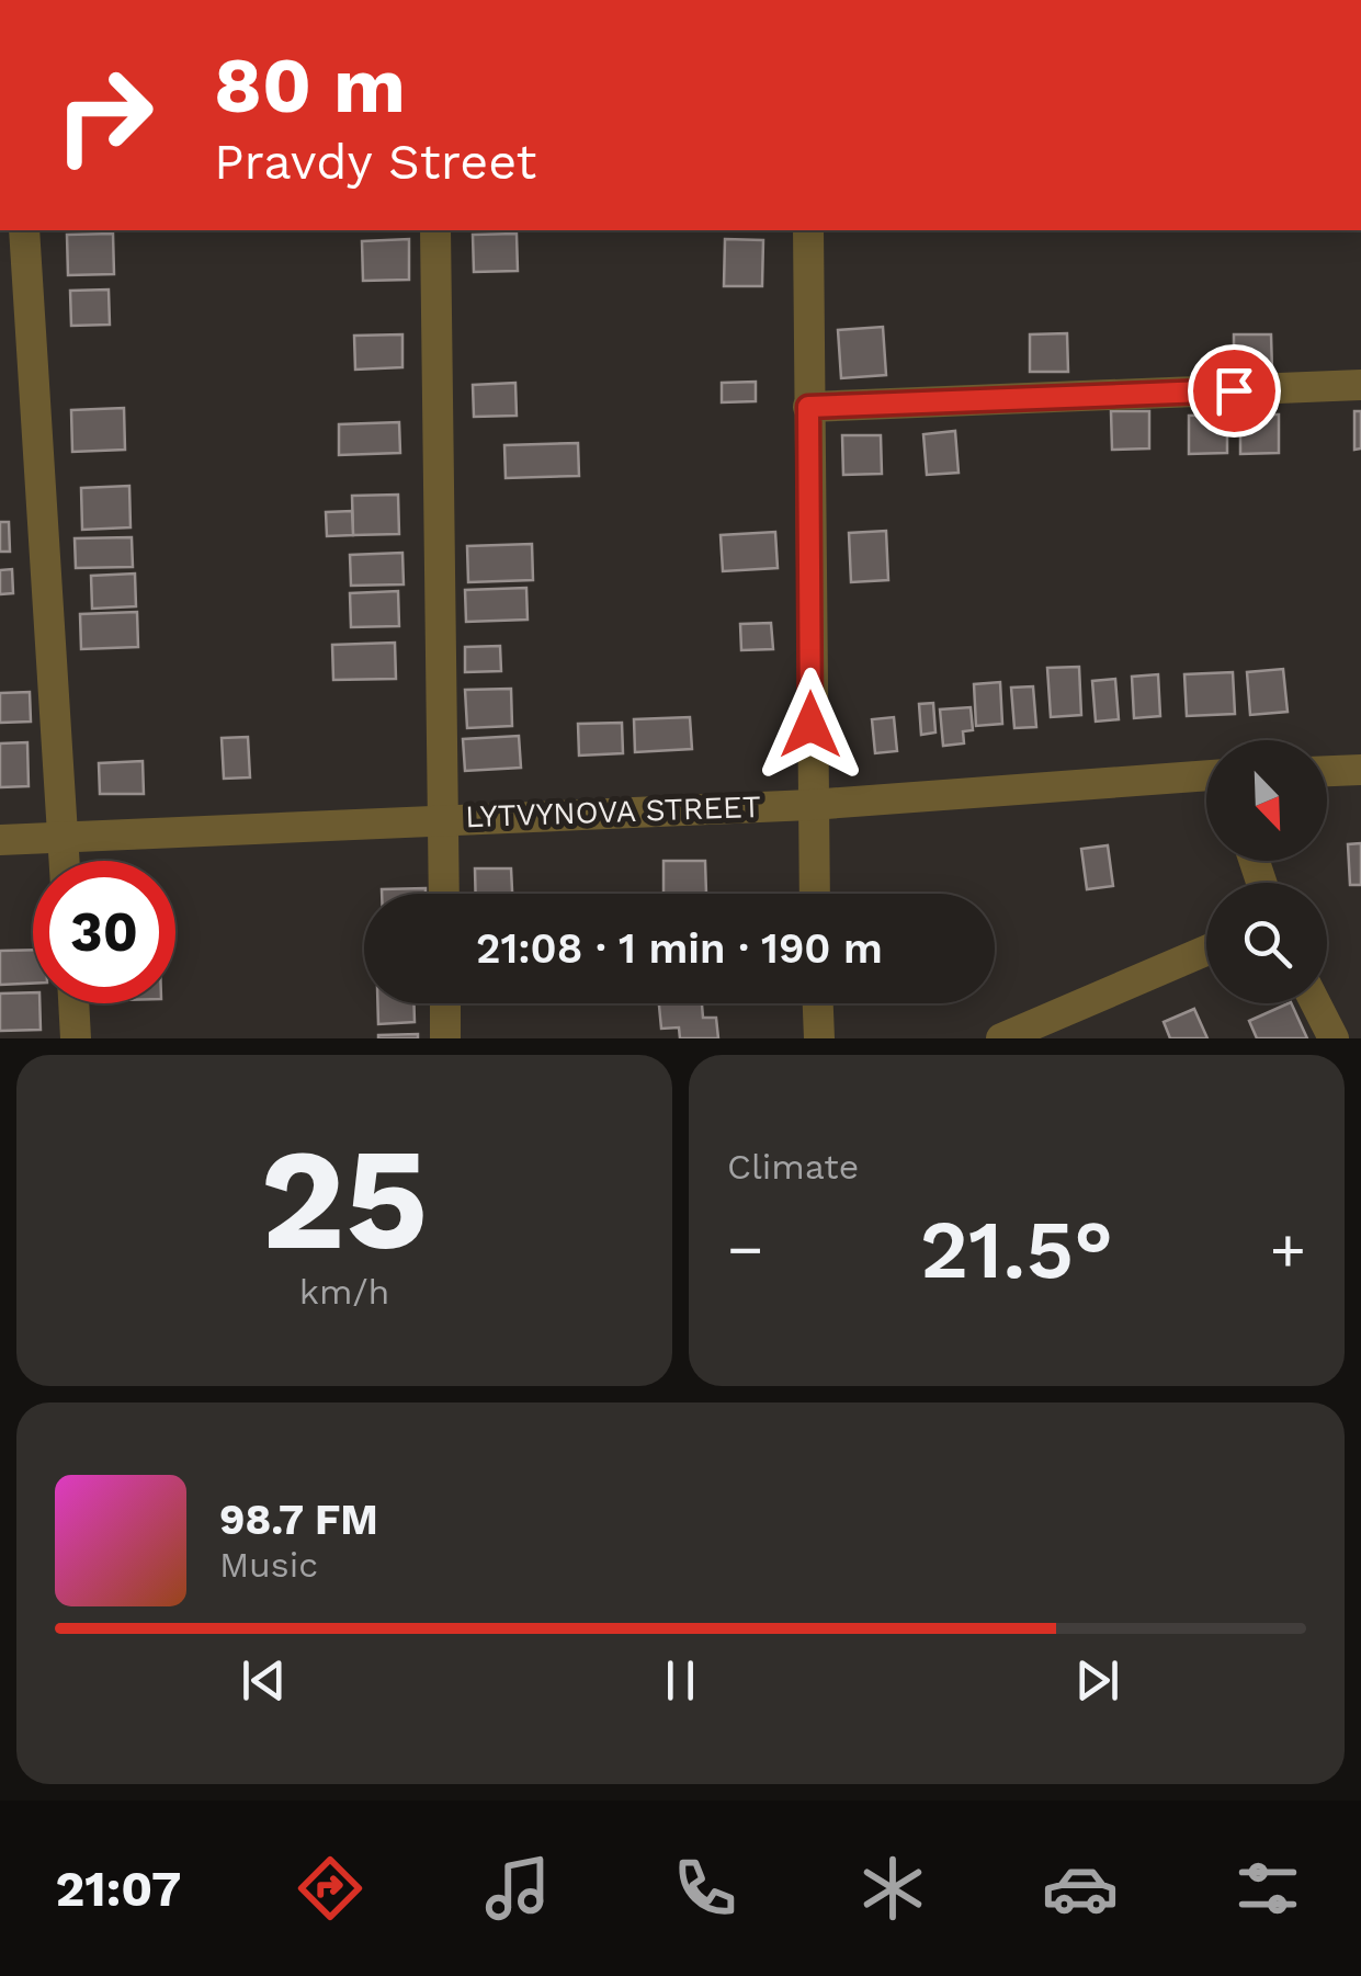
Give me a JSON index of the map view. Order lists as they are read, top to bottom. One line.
{"streets":{"street":["LYTVYNOVA STREET"]},"north":"bottom right","page":{"turn":["80 m","Pravdy Street"],"limit":"30","trip":"21:08 · 1 min · 190 m","tile":[["25","km/h"],"Climate"],"heat":["−","21.5°","+"],"song":["98.7 FM","Music"],"tabs":"21:07"}}
